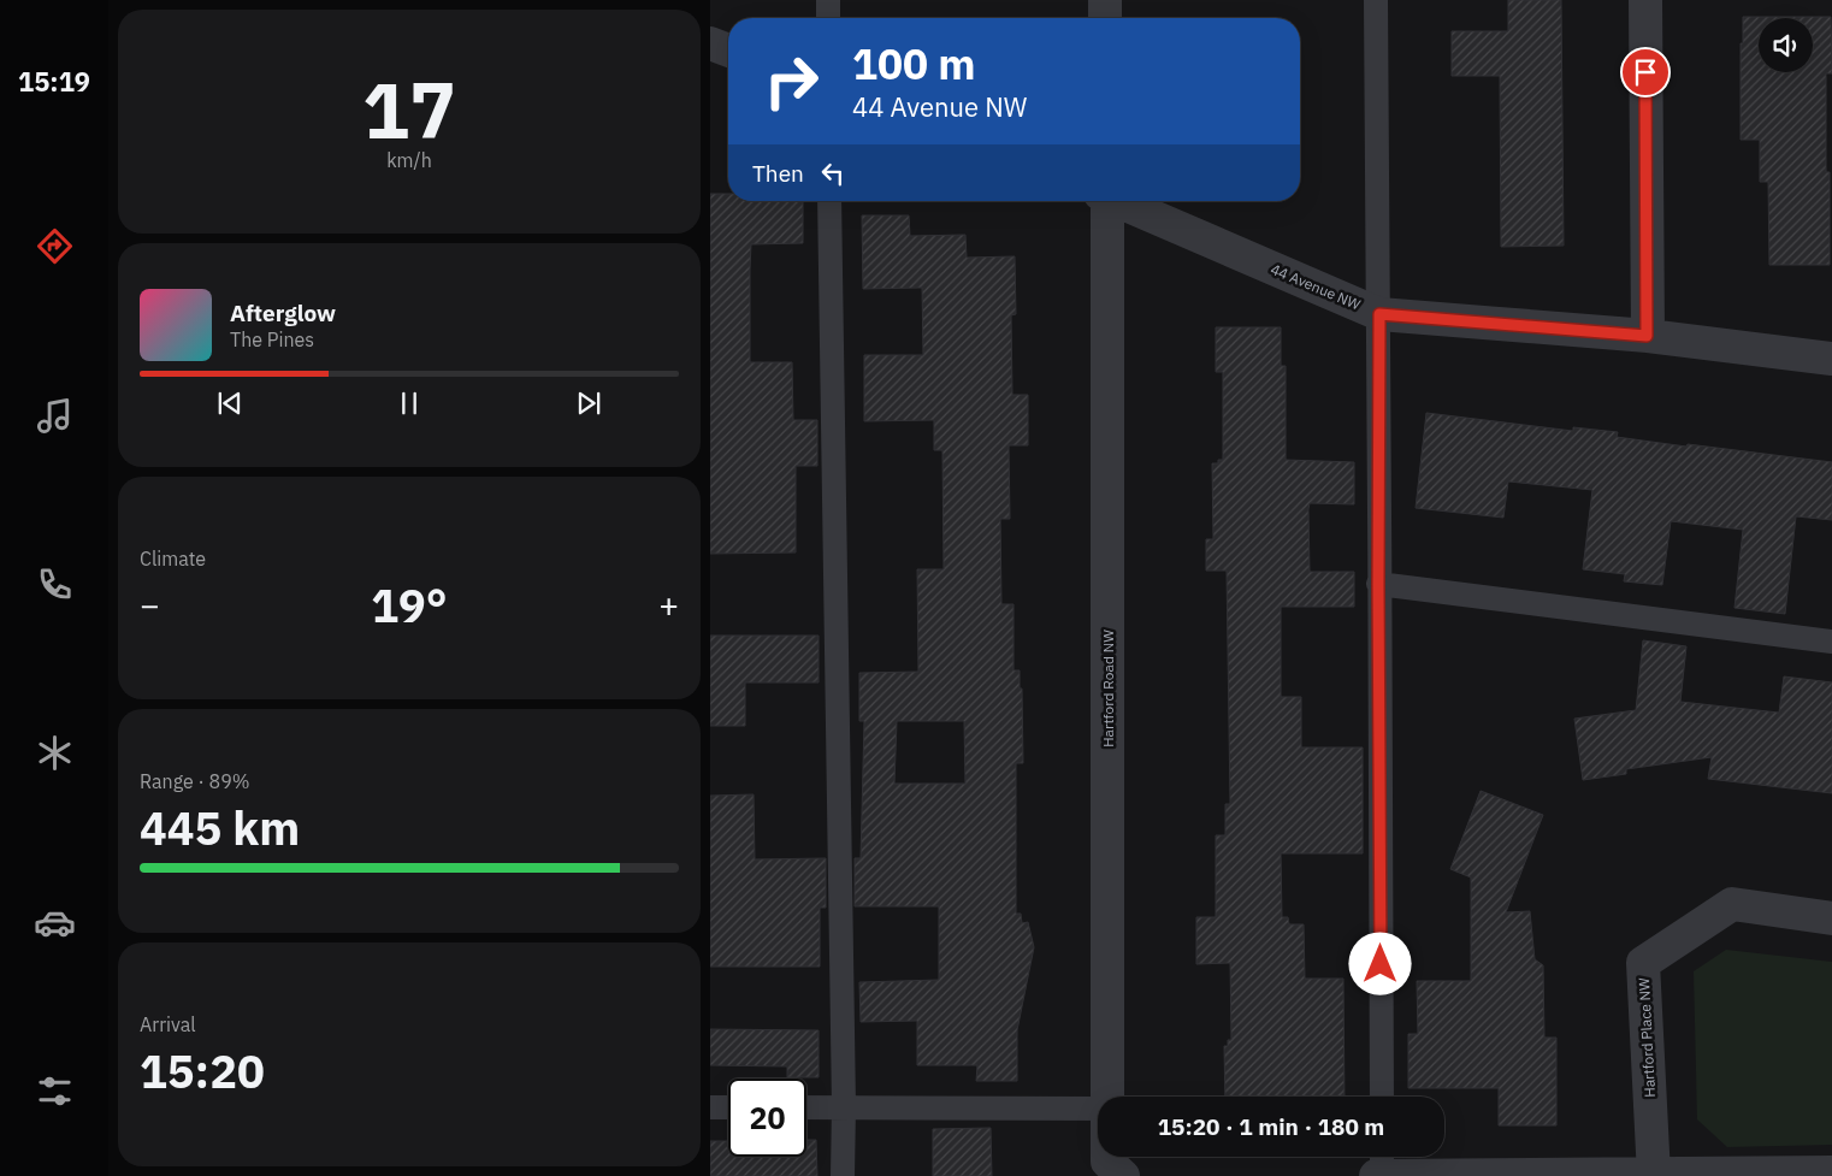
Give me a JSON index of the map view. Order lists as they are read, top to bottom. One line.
{"streets":{"street":["44 Avenue NW","Hartford Road NW","Hartford Place NW"]},"page":{"tabs":"15:19","tile":[["17","km/h"],"Climate",["Range · 89%","445 km"],["Arrival","15:20"]],"turn":["100 m","44 Avenue NW"],"then":"Then","song":["Afterglow","The Pines"],"heat":["−","19°","+"],"limit":"20","trip":"15:20 · 1 min · 180 m"}}
